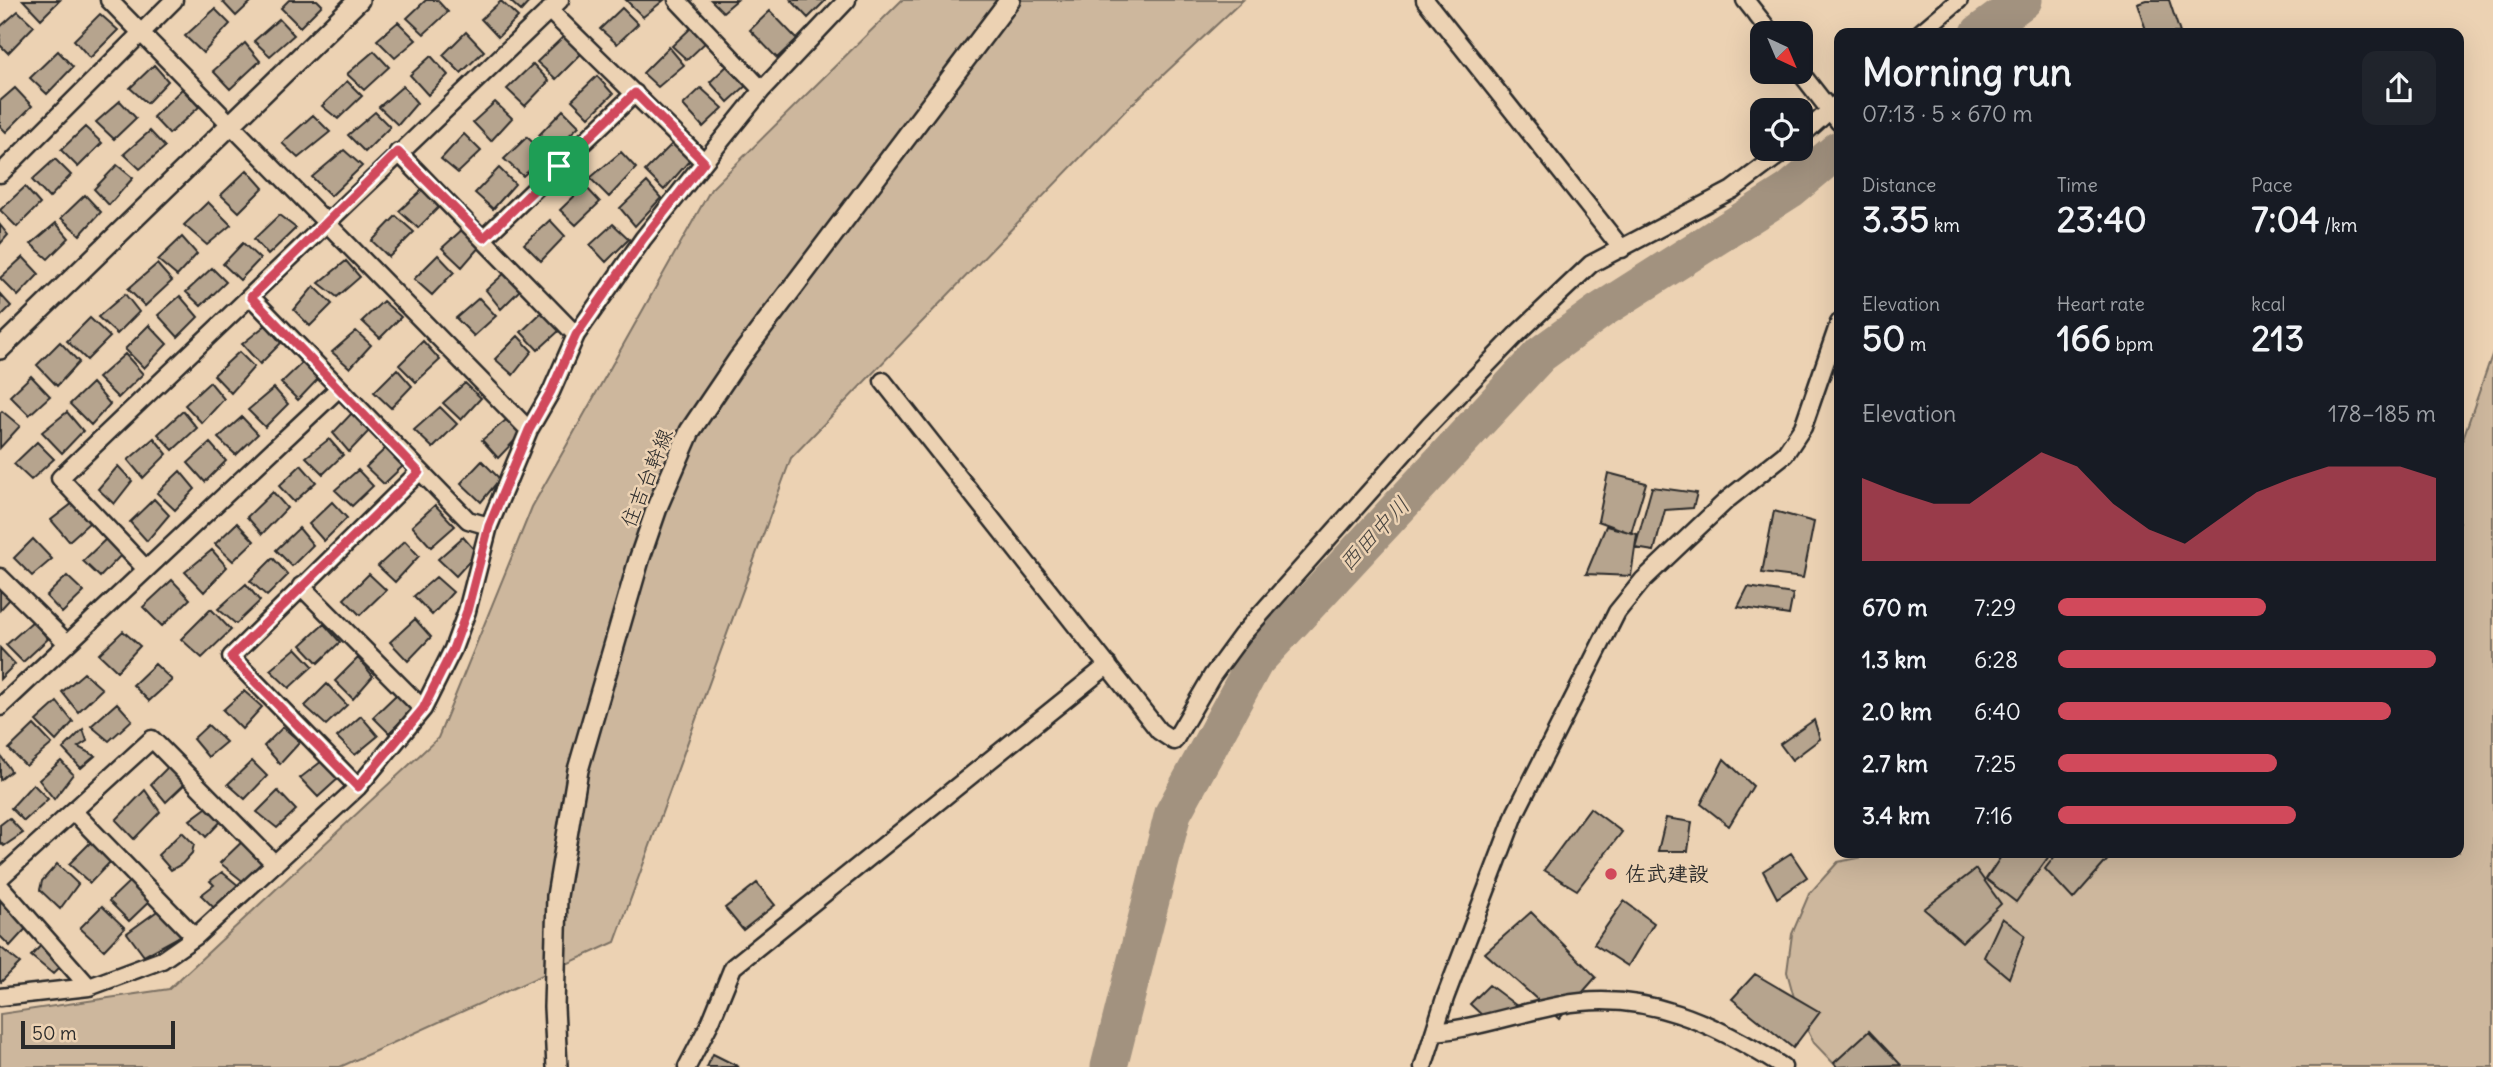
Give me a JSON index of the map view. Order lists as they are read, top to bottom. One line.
{"streets":{"street":["住吉台幹線"]},"water":["西田中川"],"places":["佐武建設"],"scale_bar":"50 m","north":"bottom right","page":{"heading":["Morning run","07:13 · 5 × 670 m"],"stats":[["Distance","3.35 km"],["Time","23:40"],["Pace","7:04 /km"],["Elevation","50 m"],["Heart rate","166 bpm"],["kcal","213"]],"chart":["Elevation","178–185 m"],"list":[{"name":"670 m","note":"7:29"},{"name":"1.3 km","note":"6:28"},{"name":"2.0 km","note":"6:40"},{"name":"2.7 km","note":"7:25"},{"name":"3.4 km","note":"7:16"}],"scale":"50 m"}}
